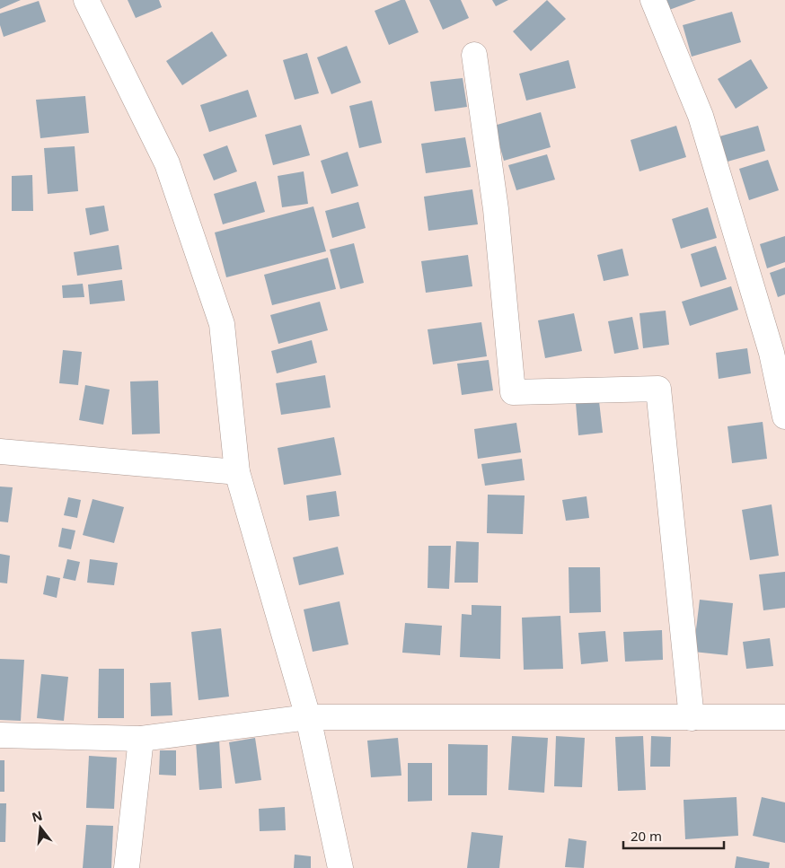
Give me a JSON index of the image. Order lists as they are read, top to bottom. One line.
{"scale_bar":"20 m","north":"top"}
